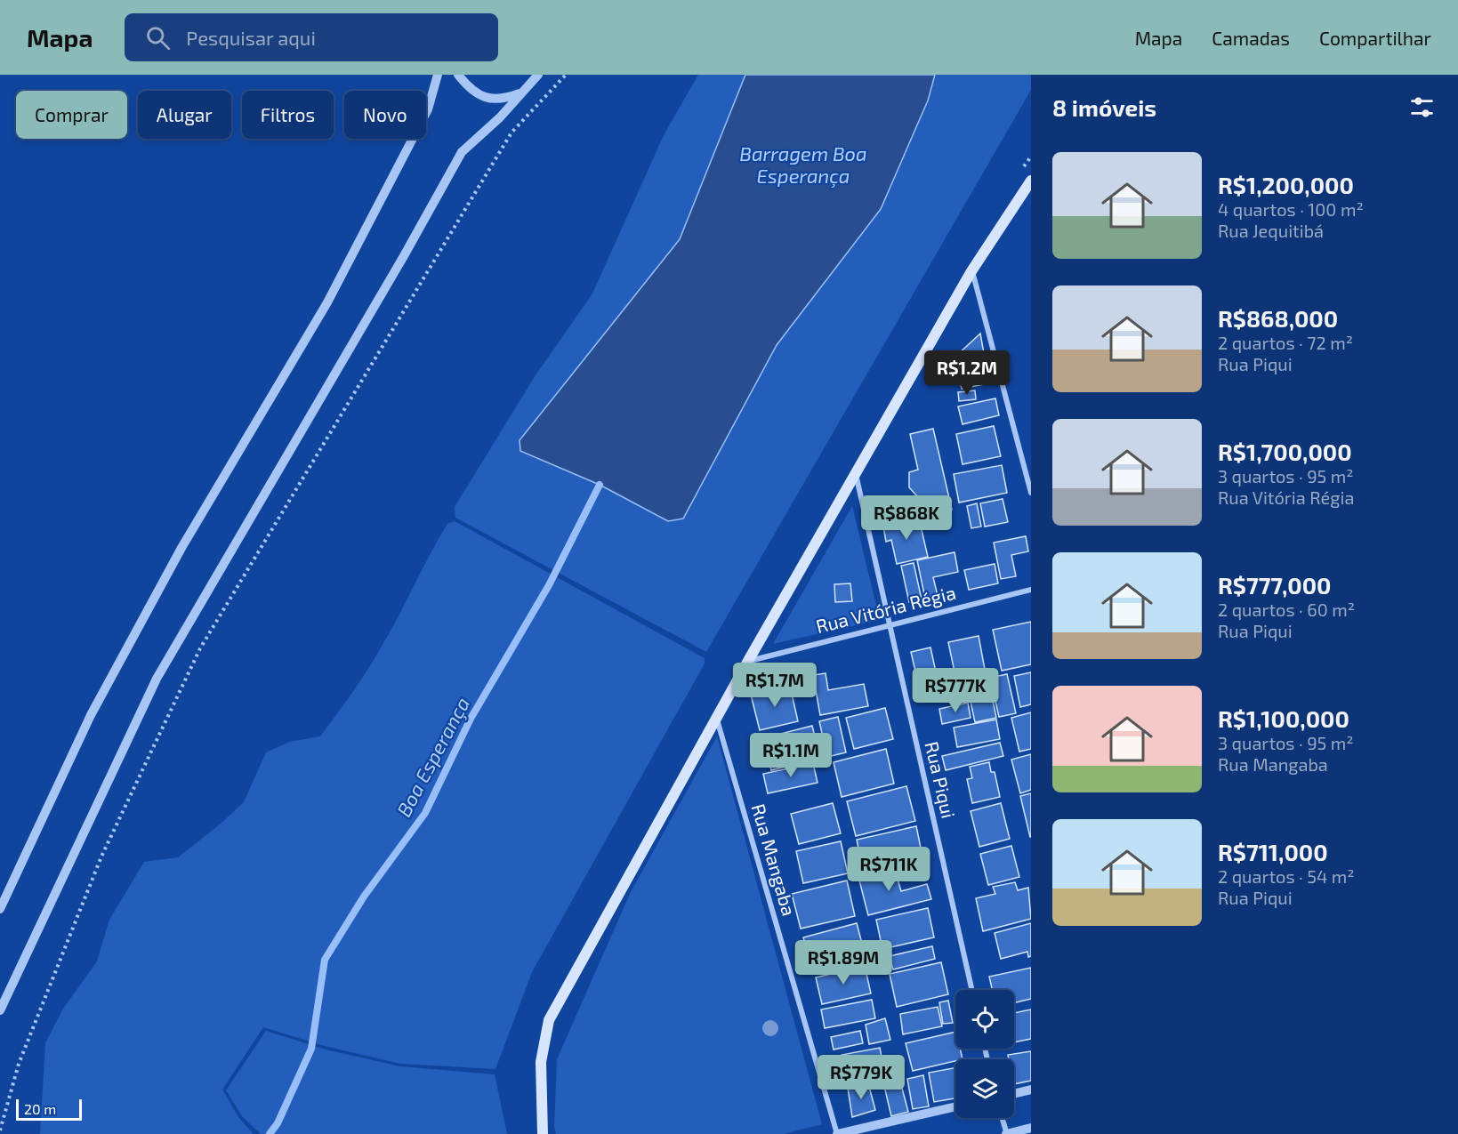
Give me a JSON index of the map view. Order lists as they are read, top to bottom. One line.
{"streets":{"street":["Rua Vitória Régia","Rua Piqui","Rua Mangaba"]},"crossings":[["Rua Vitória Régia","Rua Piqui"]],"water":["Barragem Boa Esperança","Boa Esperança"],"scale_bar":"20 m","page":{"header":"Mapa","search":"Pesquisar aqui","nav":["Mapa","Camadas","Compartilhar"],"heading":"8 imóveis","chip":["Comprar","Alugar","Filtros","Novo"],"list":[{"name":"R$1,200,000","note":"4 quartos · 100 m² · Rua Jequitibá"},{"name":"R$868,000","note":"2 quartos · 72 m² · Rua Piqui"},{"name":"R$1,700,000","note":"3 quartos · 95 m² · Rua Vitória Régia"},{"name":"R$777,000","note":"2 quartos · 60 m² · Rua Piqui"},{"name":"R$1,100,000","note":"3 quartos · 95 m² · Rua Mangaba"},{"name":"R$711,000","note":"2 quartos · 54 m² · Rua Piqui"}],"price":["R$1.2M","R$868K","R$1.7M","R$777K","R$1.1M","R$711K","R$1.89M","R$779K"],"scale":"20 m"}}
